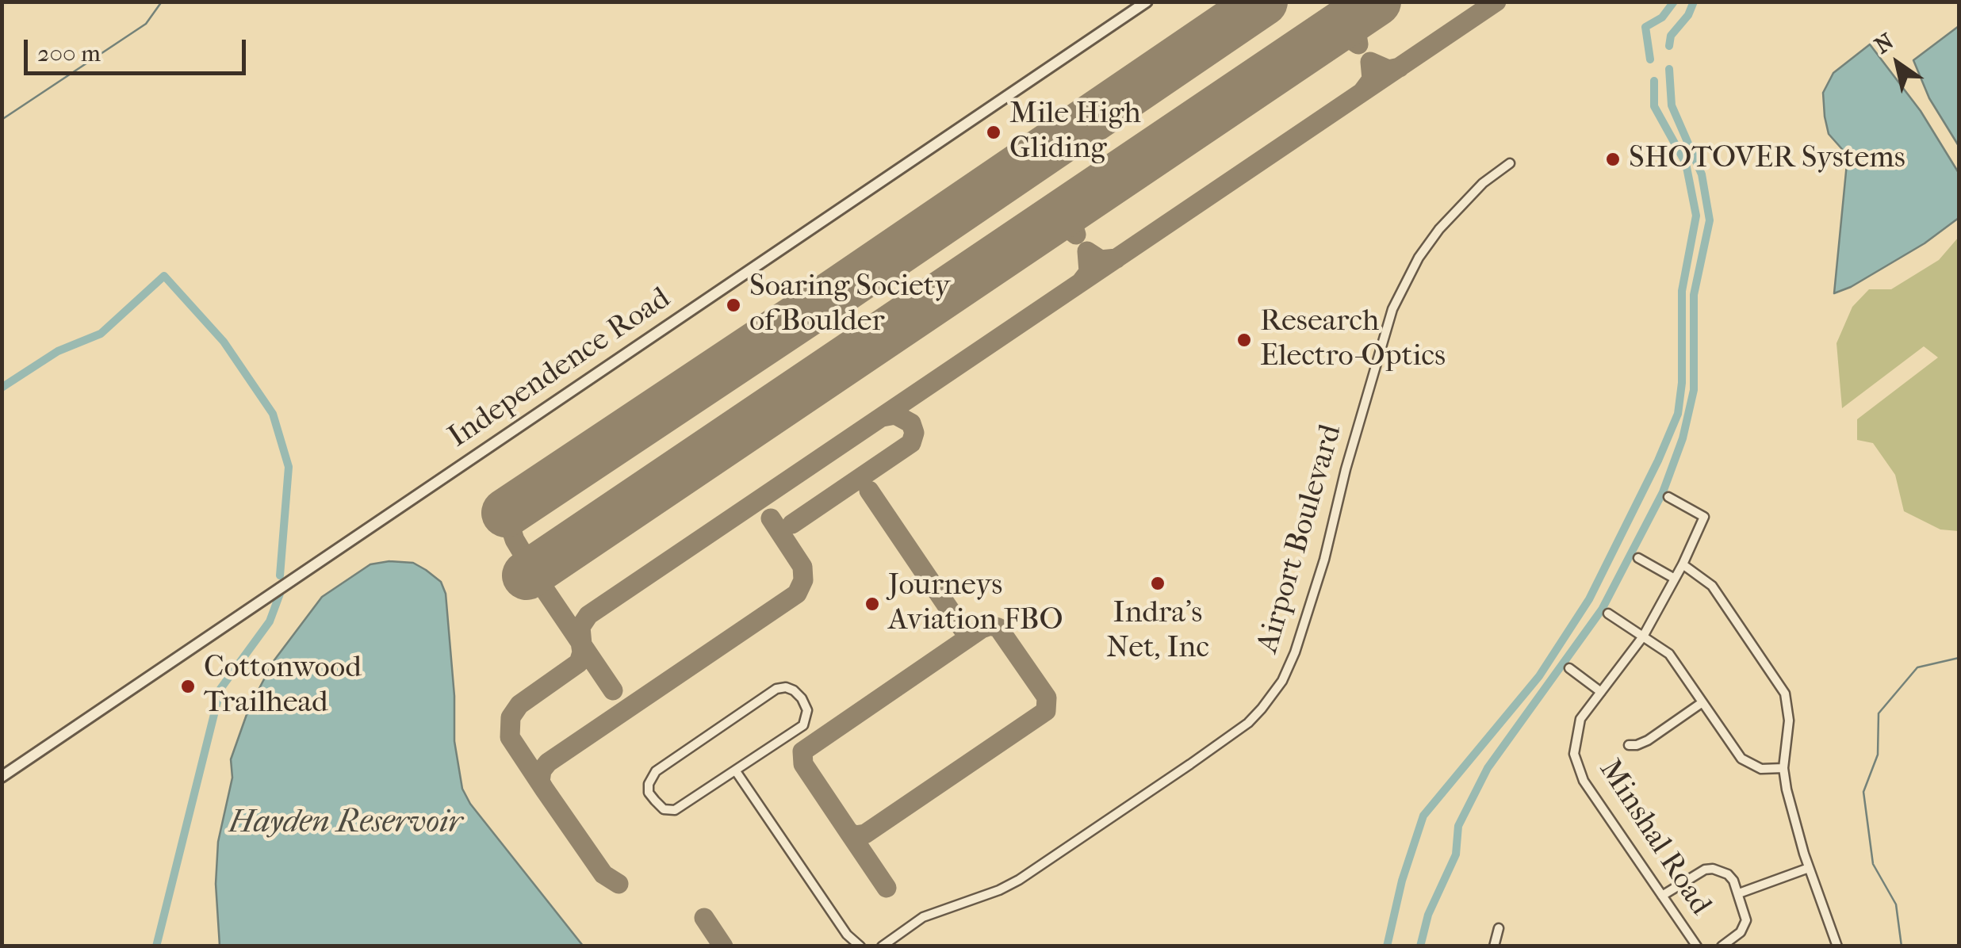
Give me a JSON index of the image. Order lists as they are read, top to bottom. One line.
{"streets":{"street":["Independence Road","Airport Boulevard","Minshal Road"]},"water":["Hayden Reservoir"],"places":["Mile High Gliding","SHOTOVER Systems","Soaring Society of Boulder","Research Electro-Optics","Indra's Net, Inc","Journeys Aviation FBO","Cottonwood Trailhead"],"scale_bar":"200 m","north":"top left"}
